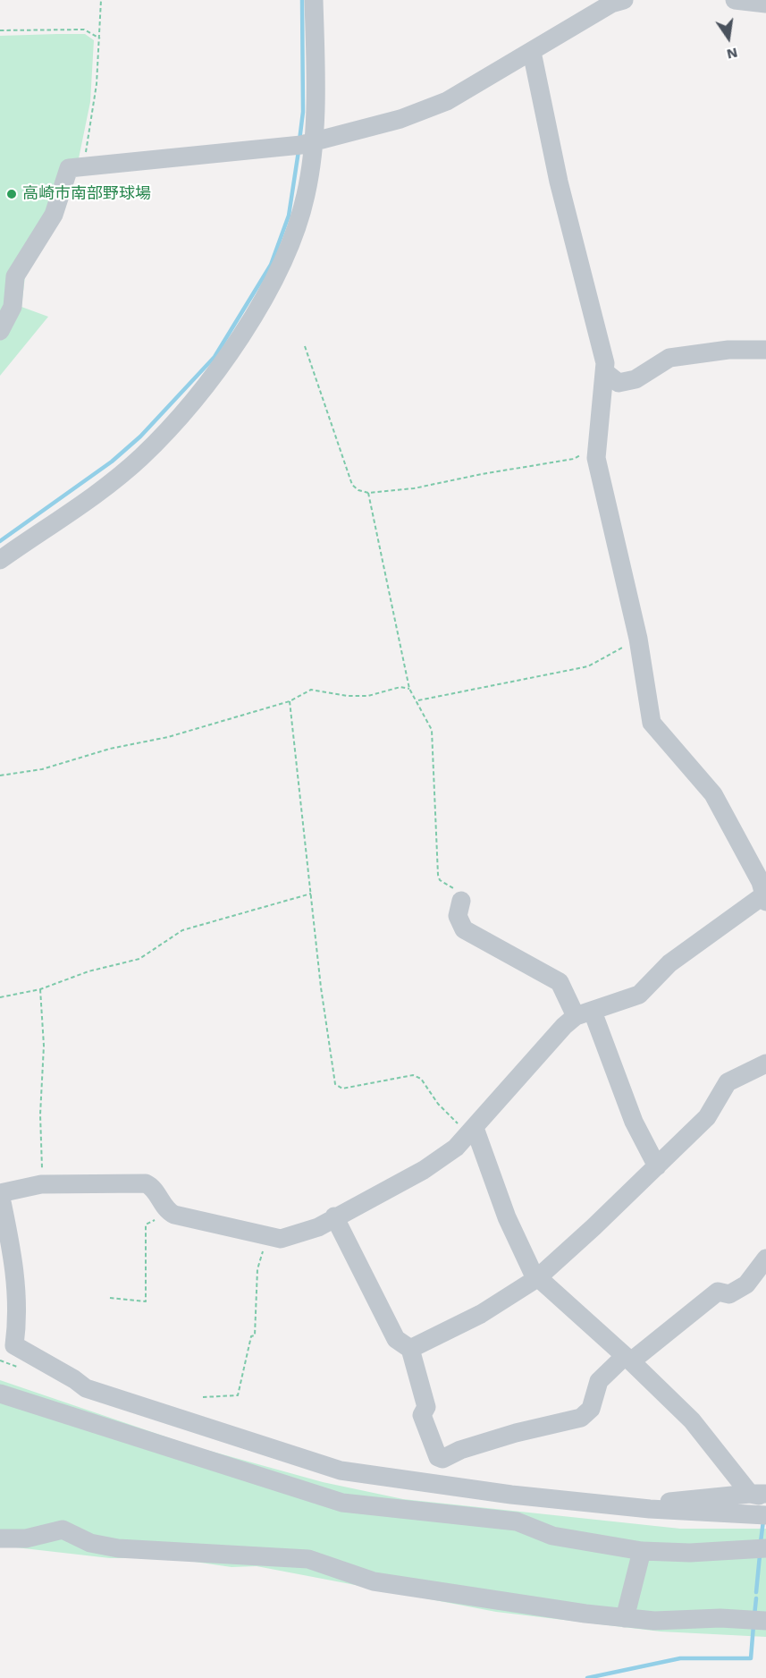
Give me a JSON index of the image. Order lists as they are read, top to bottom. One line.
{"places":["高崎市南部野球場"],"north":"bottom"}
